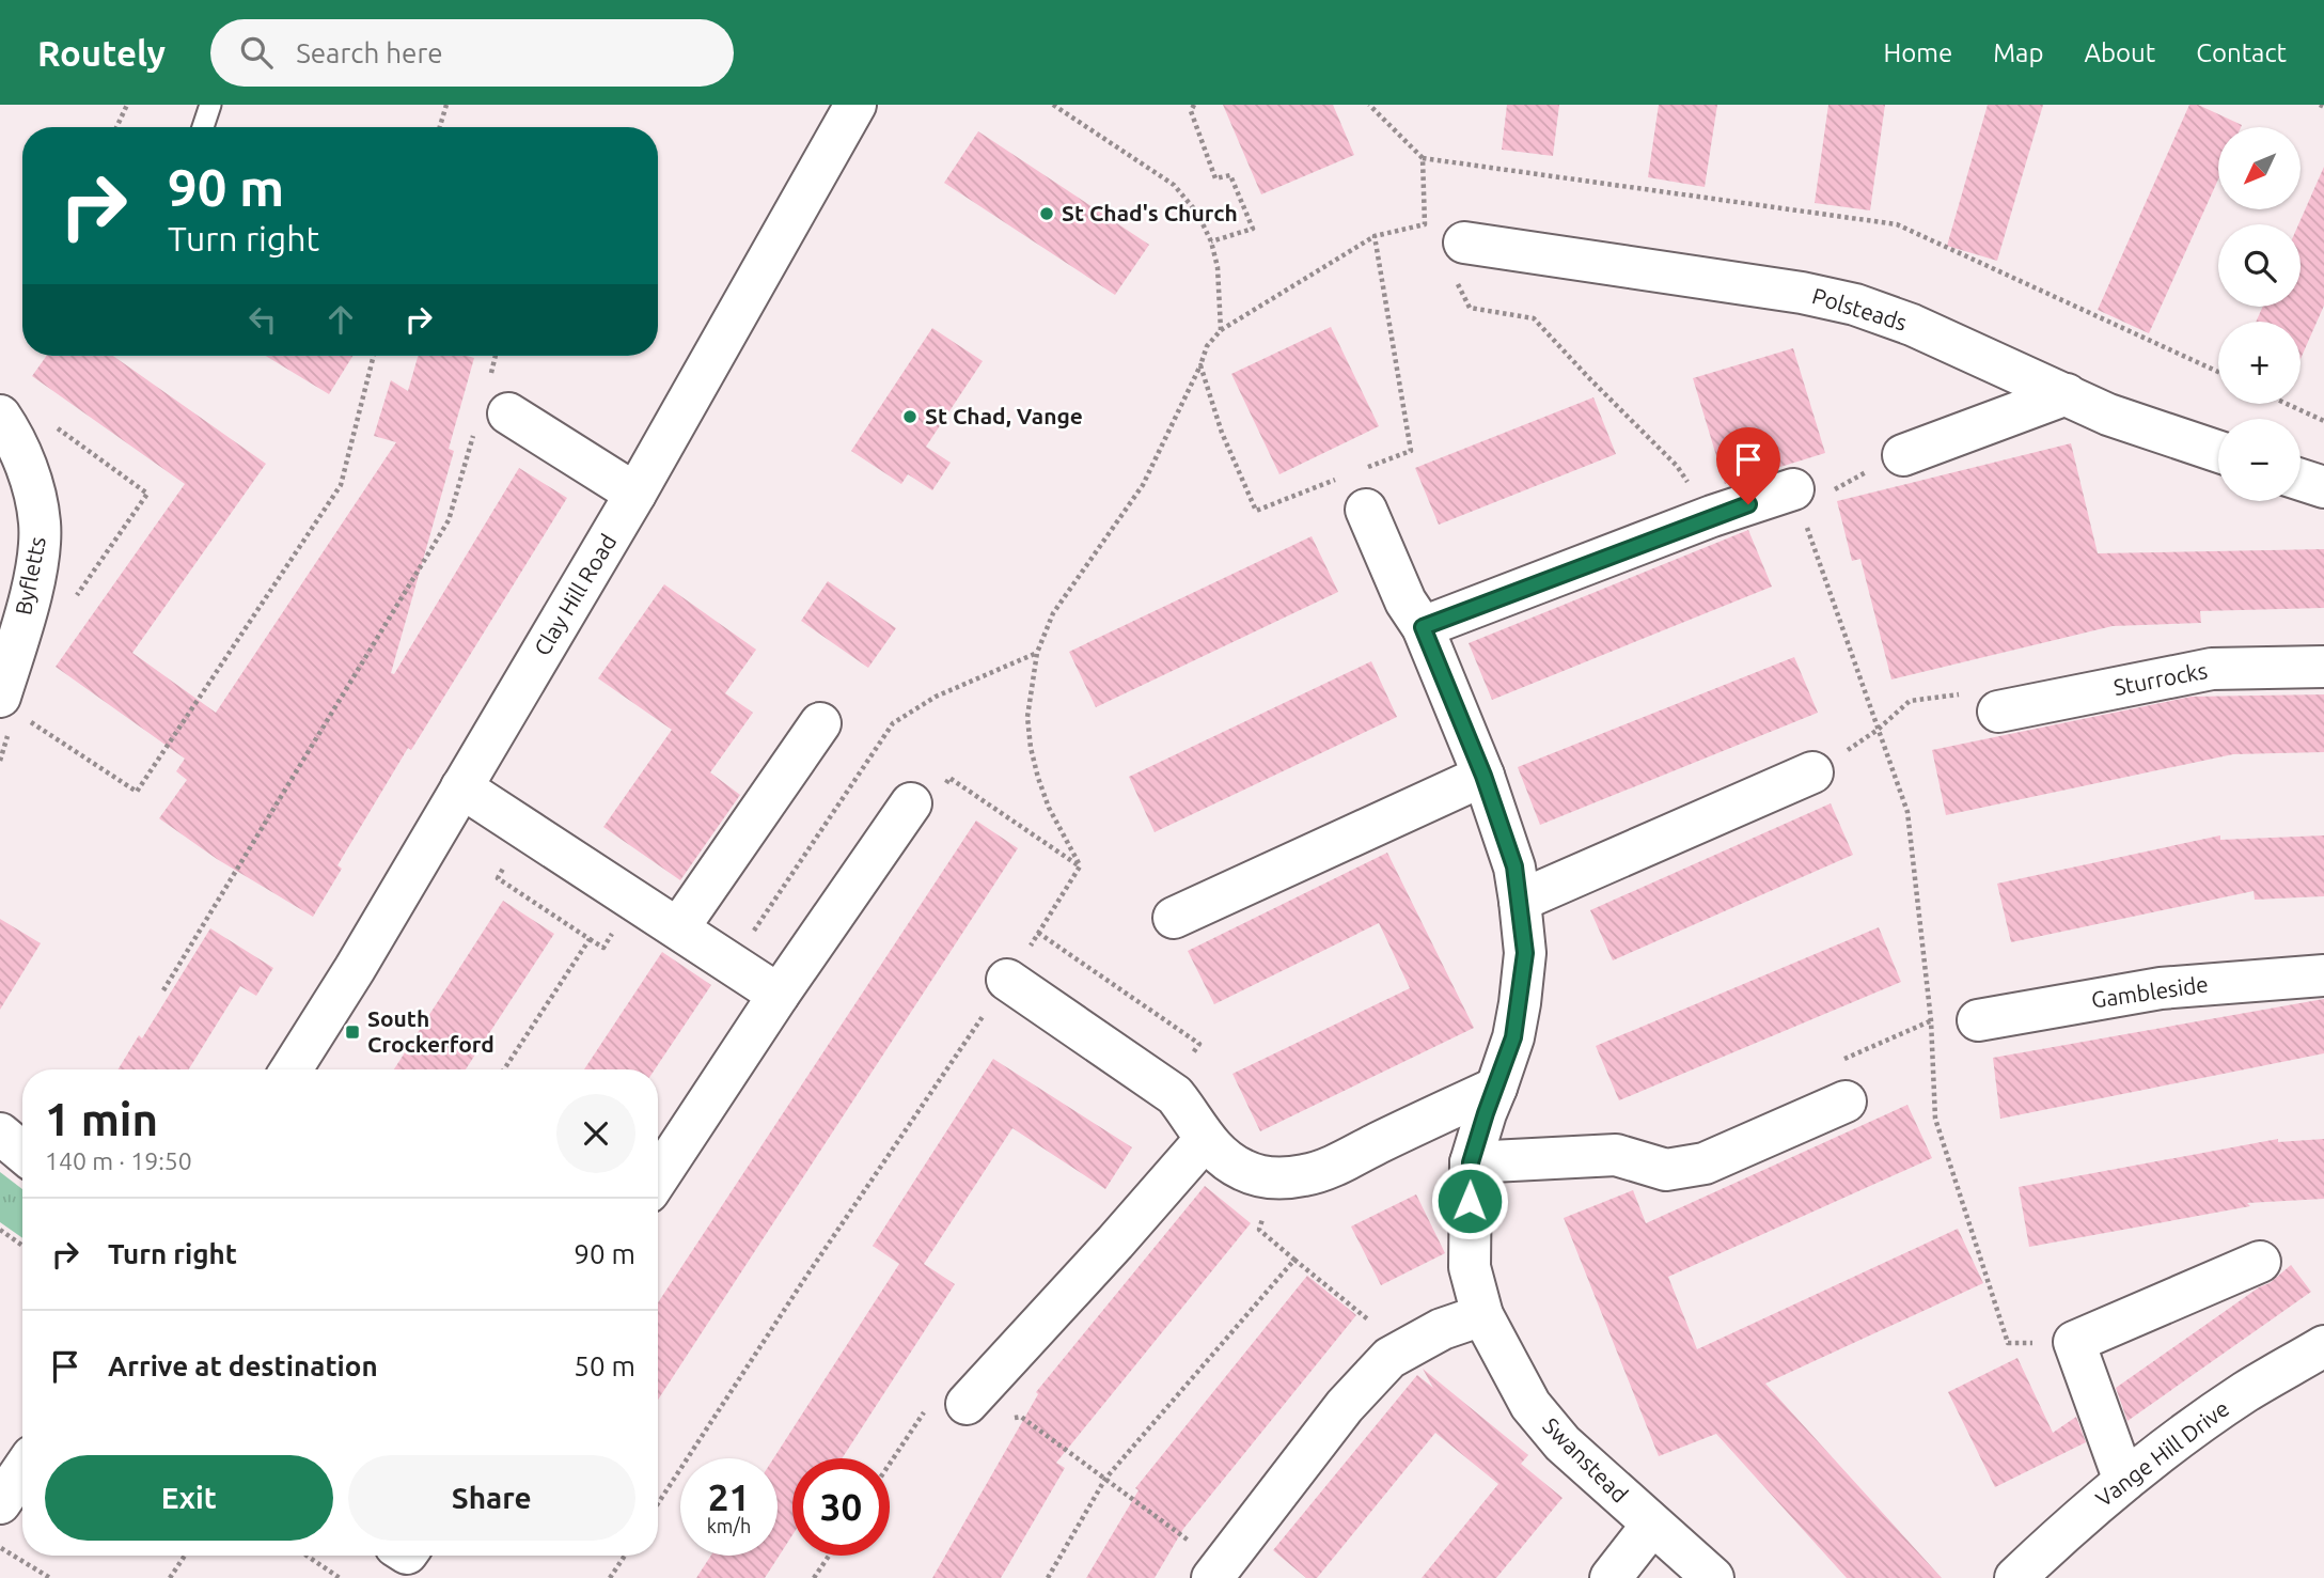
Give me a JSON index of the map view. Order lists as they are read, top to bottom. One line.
{"streets":{"street":["Polsteads","Byfletts","Clay Hill Road","Sturrocks","Gambleside","Vange Hill Drive","Swanstead"]},"places":{"other":["St Chad's Church","St Chad, Vange"],"transit":["South Crockerford"]},"north":"bottom left","page":{"header":"Routely","search":"Search here","nav":["Home","Map","About","Contact"],"map_buttons":["+","−"],"turn":["90 m","Turn right"],"heading":["1 min","140 m · 19:50"],"list":[{"name":"Turn right","value":"90 m"},{"name":"Arrive at destination","value":"50 m"}],"buttons":["Exit","Share"],"speed":"21 km/h","limit":"30"}}
